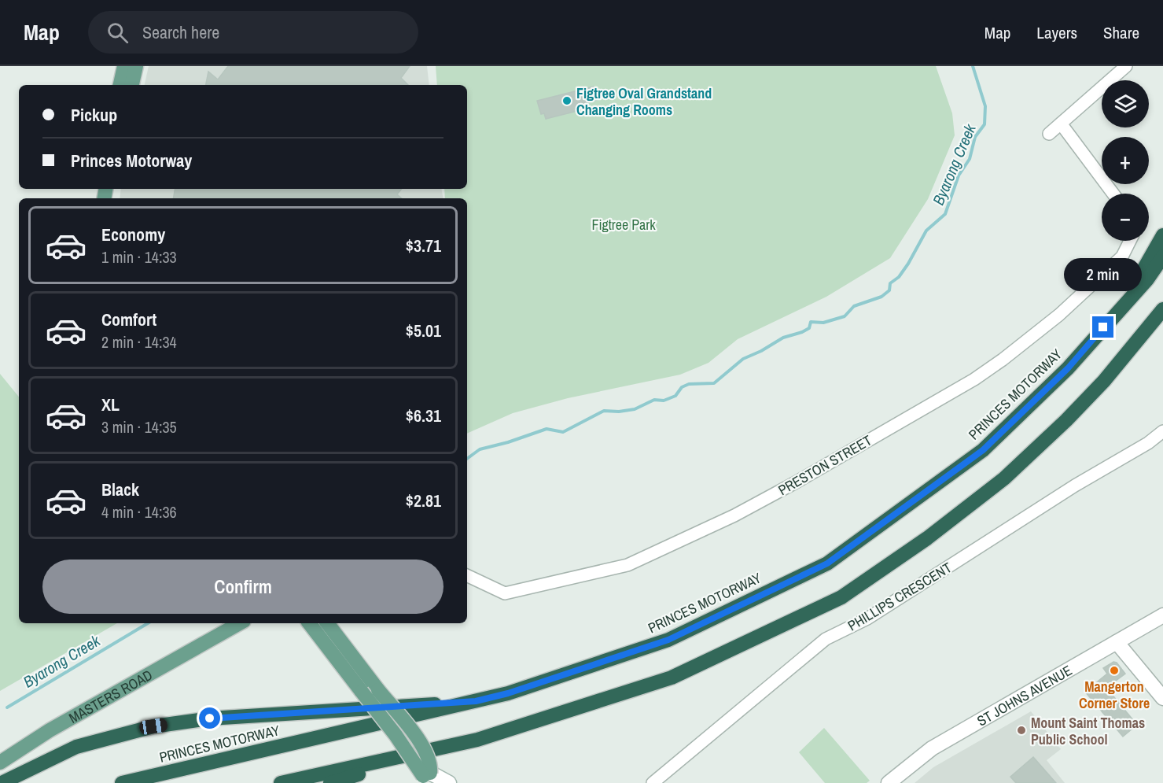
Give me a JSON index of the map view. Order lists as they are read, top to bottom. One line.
{"streets":{"highway":["PRINCES MOTORWAY"],"main road":["MASTERS ROAD"],"street":["PRESTON STREET","PHILLIPS CRESCENT","ST JOHNS AVENUE"]},"water":["Byarong Creek"],"parks":["Figtree Park"],"places":["Figtree Oval Grandstand Changing Rooms","Mangerton Corner Store","Mount Saint Thomas Public School"],"page":{"header":"Map","search":"Search here","nav":["Map","Layers","Share"],"map_buttons":["+","−"],"banner":["Pickup","Princes Motorway"],"list":[{"name":"Economy","note":"1 min · 14:33","value":"$3.71"},{"name":"Comfort","note":"2 min · 14:34","value":"$5.01"},{"name":"XL","note":"3 min · 14:35","value":"$6.31"},{"name":"Black","note":"4 min · 14:36","value":"$2.81"}],"bubble":"2 min","buttons":"Confirm"}}
